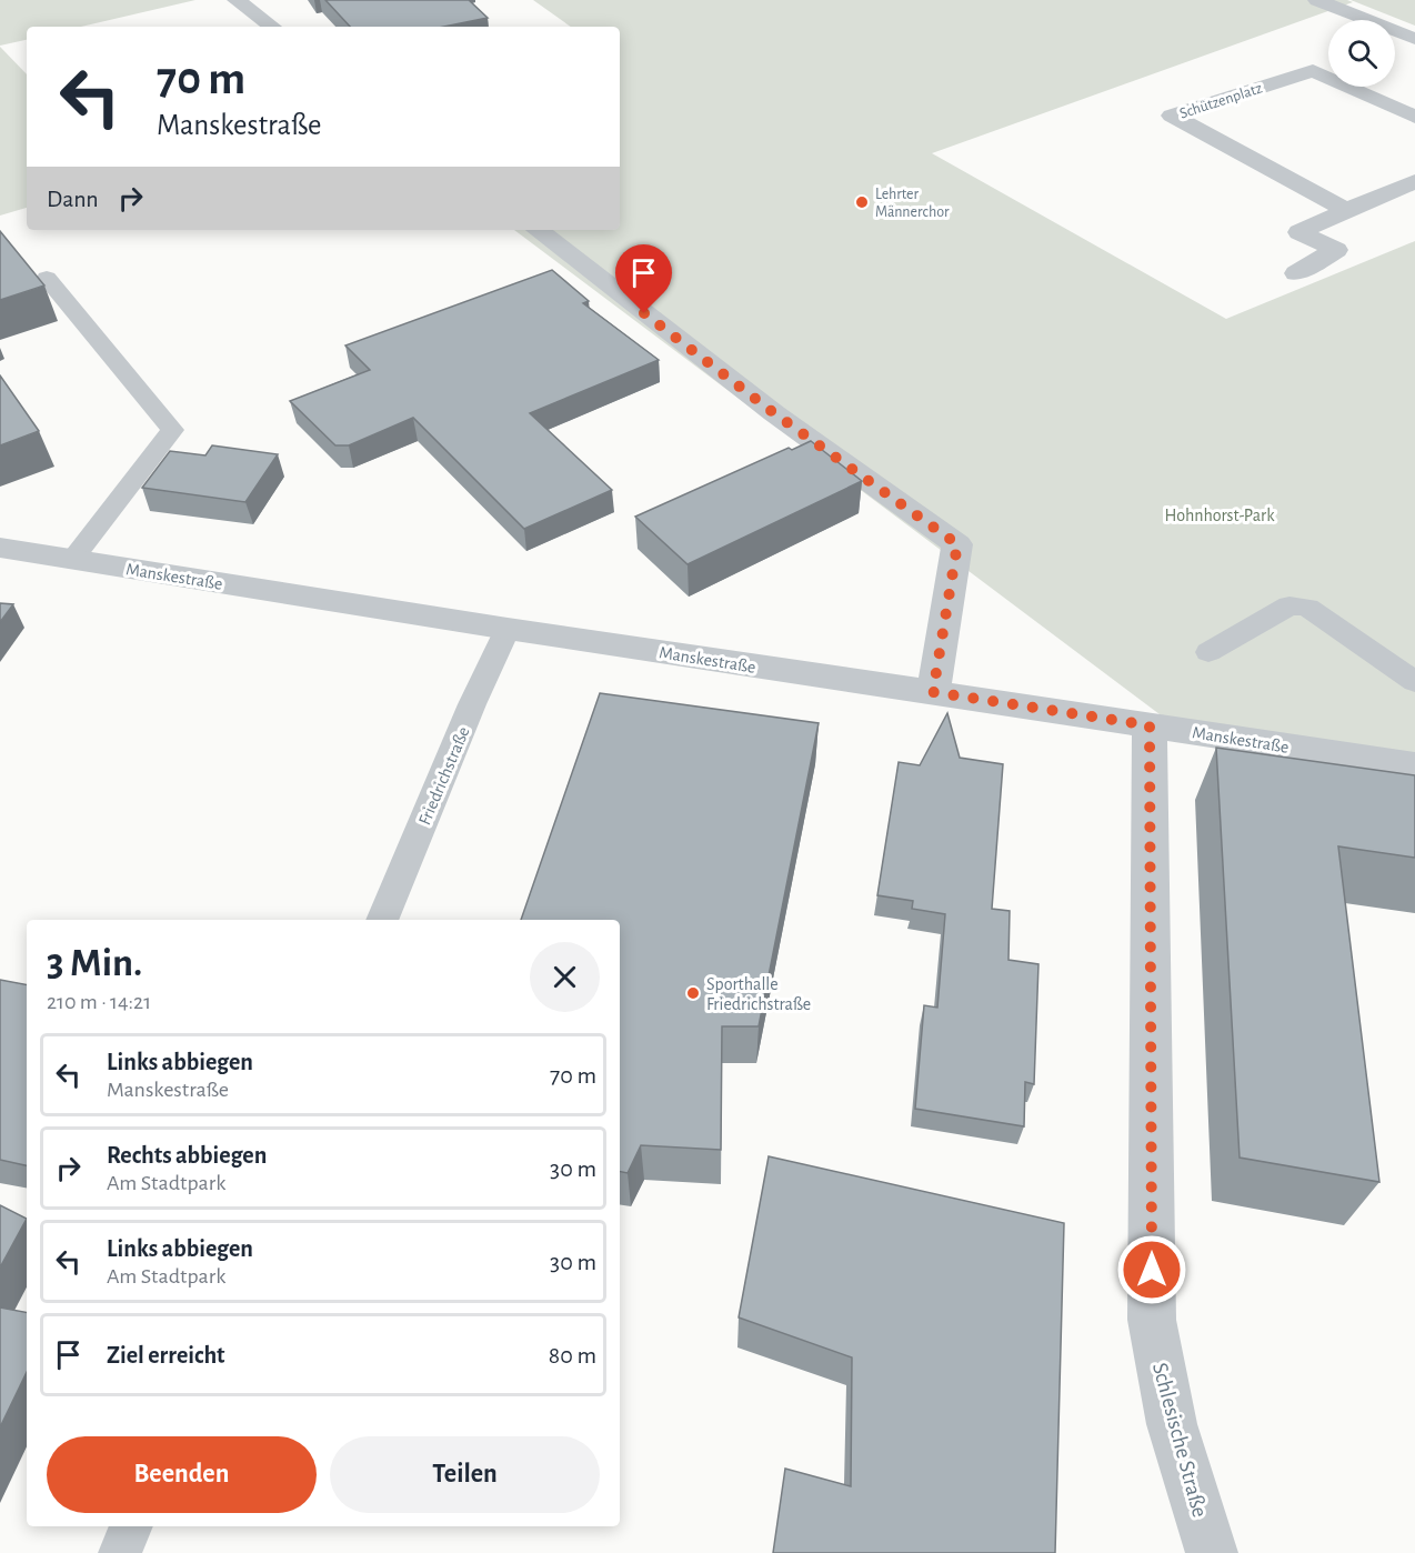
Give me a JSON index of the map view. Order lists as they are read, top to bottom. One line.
{"streets":{"street":["Schützenplatz","Manskestraße","Schlesische Straße"],"lane":["Friedrichstraße"]},"crossings":[["Manskestraße","Friedrichstraße"],["Manskestraße","Schlesische Straße"]],"parks":["Hohnhorst-Park"],"places":["Lehrter Männerchor","Sporthalle Friedrichstraße"],"page":{"turn":["70 m","Manskestraße"],"then":"Dann","heading":["3 Min.","210 m · 14:21"],"list":[{"name":"Links abbiegen","note":"Manskestraße","value":"70 m"},{"name":"Rechts abbiegen","note":"Am Stadtpark","value":"30 m"},{"name":"Links abbiegen","note":"Am Stadtpark","value":"30 m"},{"name":"Ziel erreicht","value":"80 m"}],"buttons":["Beenden","Teilen"]}}
